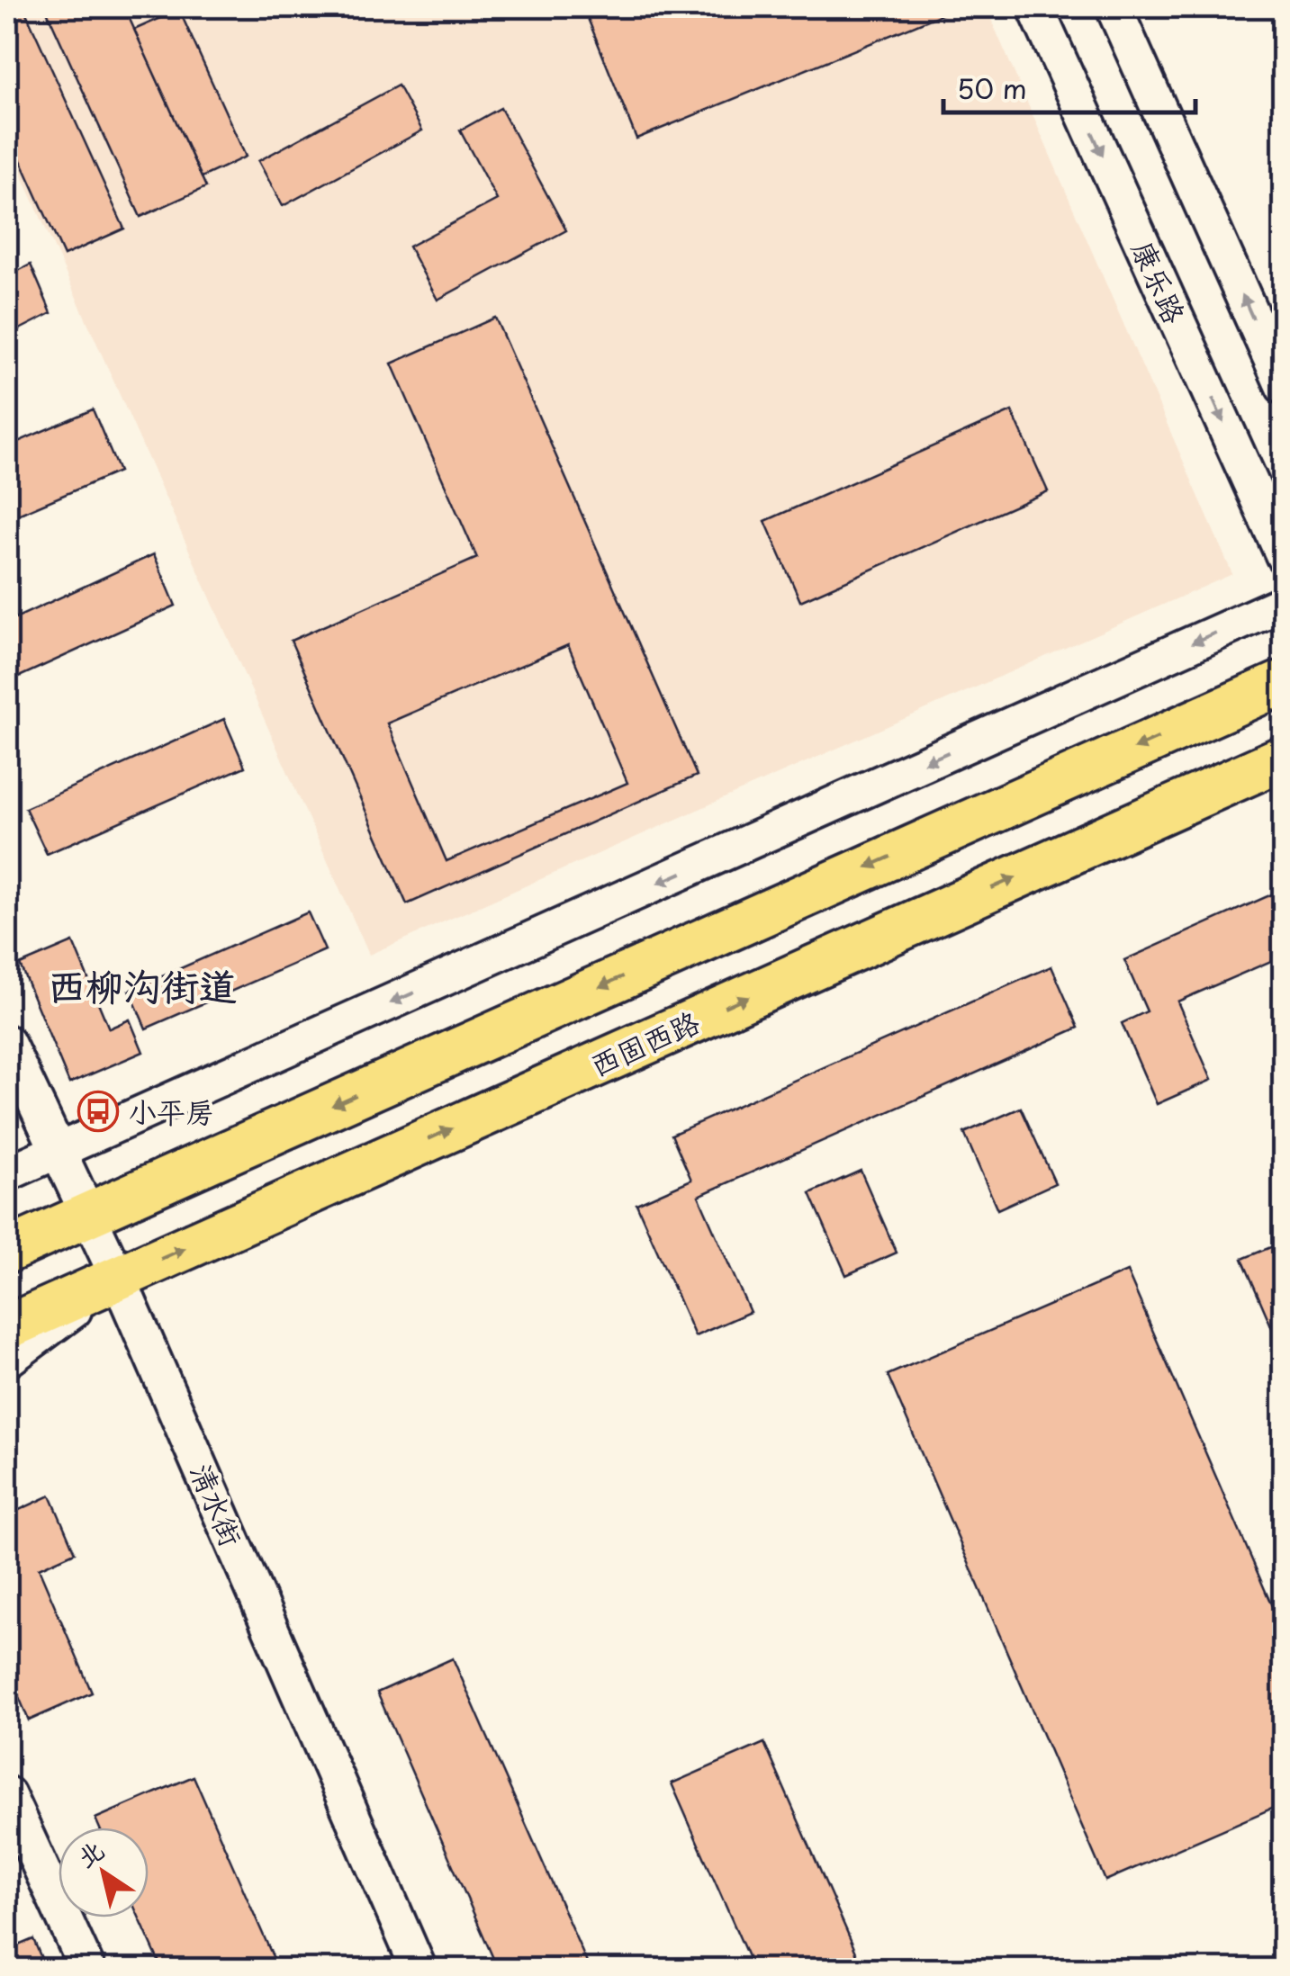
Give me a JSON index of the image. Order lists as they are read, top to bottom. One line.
{"streets":{"main road":["西固西路"],"street":["康乐路","清水街"]},"crossings":[["西固西路","清水街"]],"districts":["西柳沟街道"],"places":{"bus stop":["小平房"]},"scale_bar":"50 m","north":"top left"}
